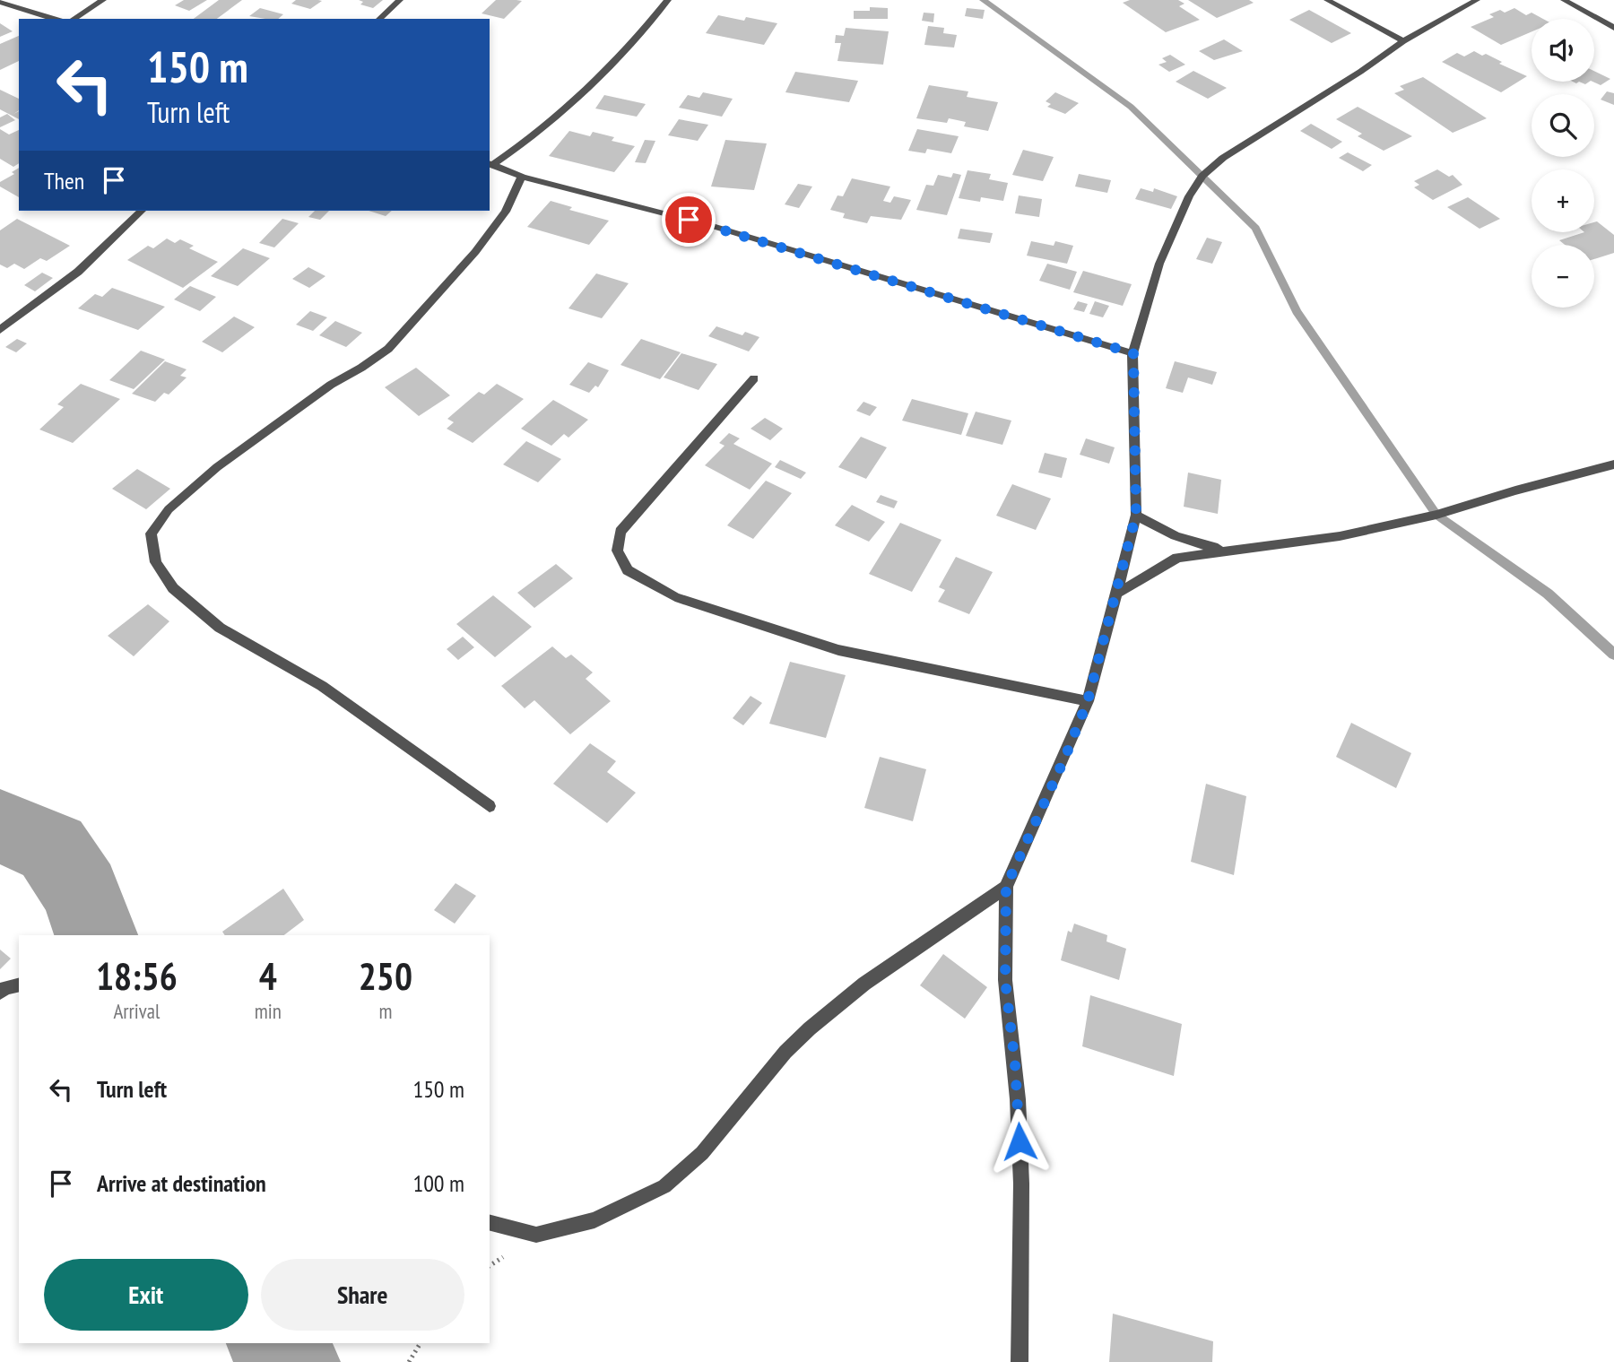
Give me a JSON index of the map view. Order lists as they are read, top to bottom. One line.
{"page":{"map_buttons":["+","−"],"turn":["150 m","Turn left"],"then":"Then","eta":["18:56","Arrival","4","min","250","m"],"list":[{"name":"Turn left","value":"150 m"},{"name":"Arrive at destination","value":"100 m"}],"buttons":["Exit","Share"]}}
